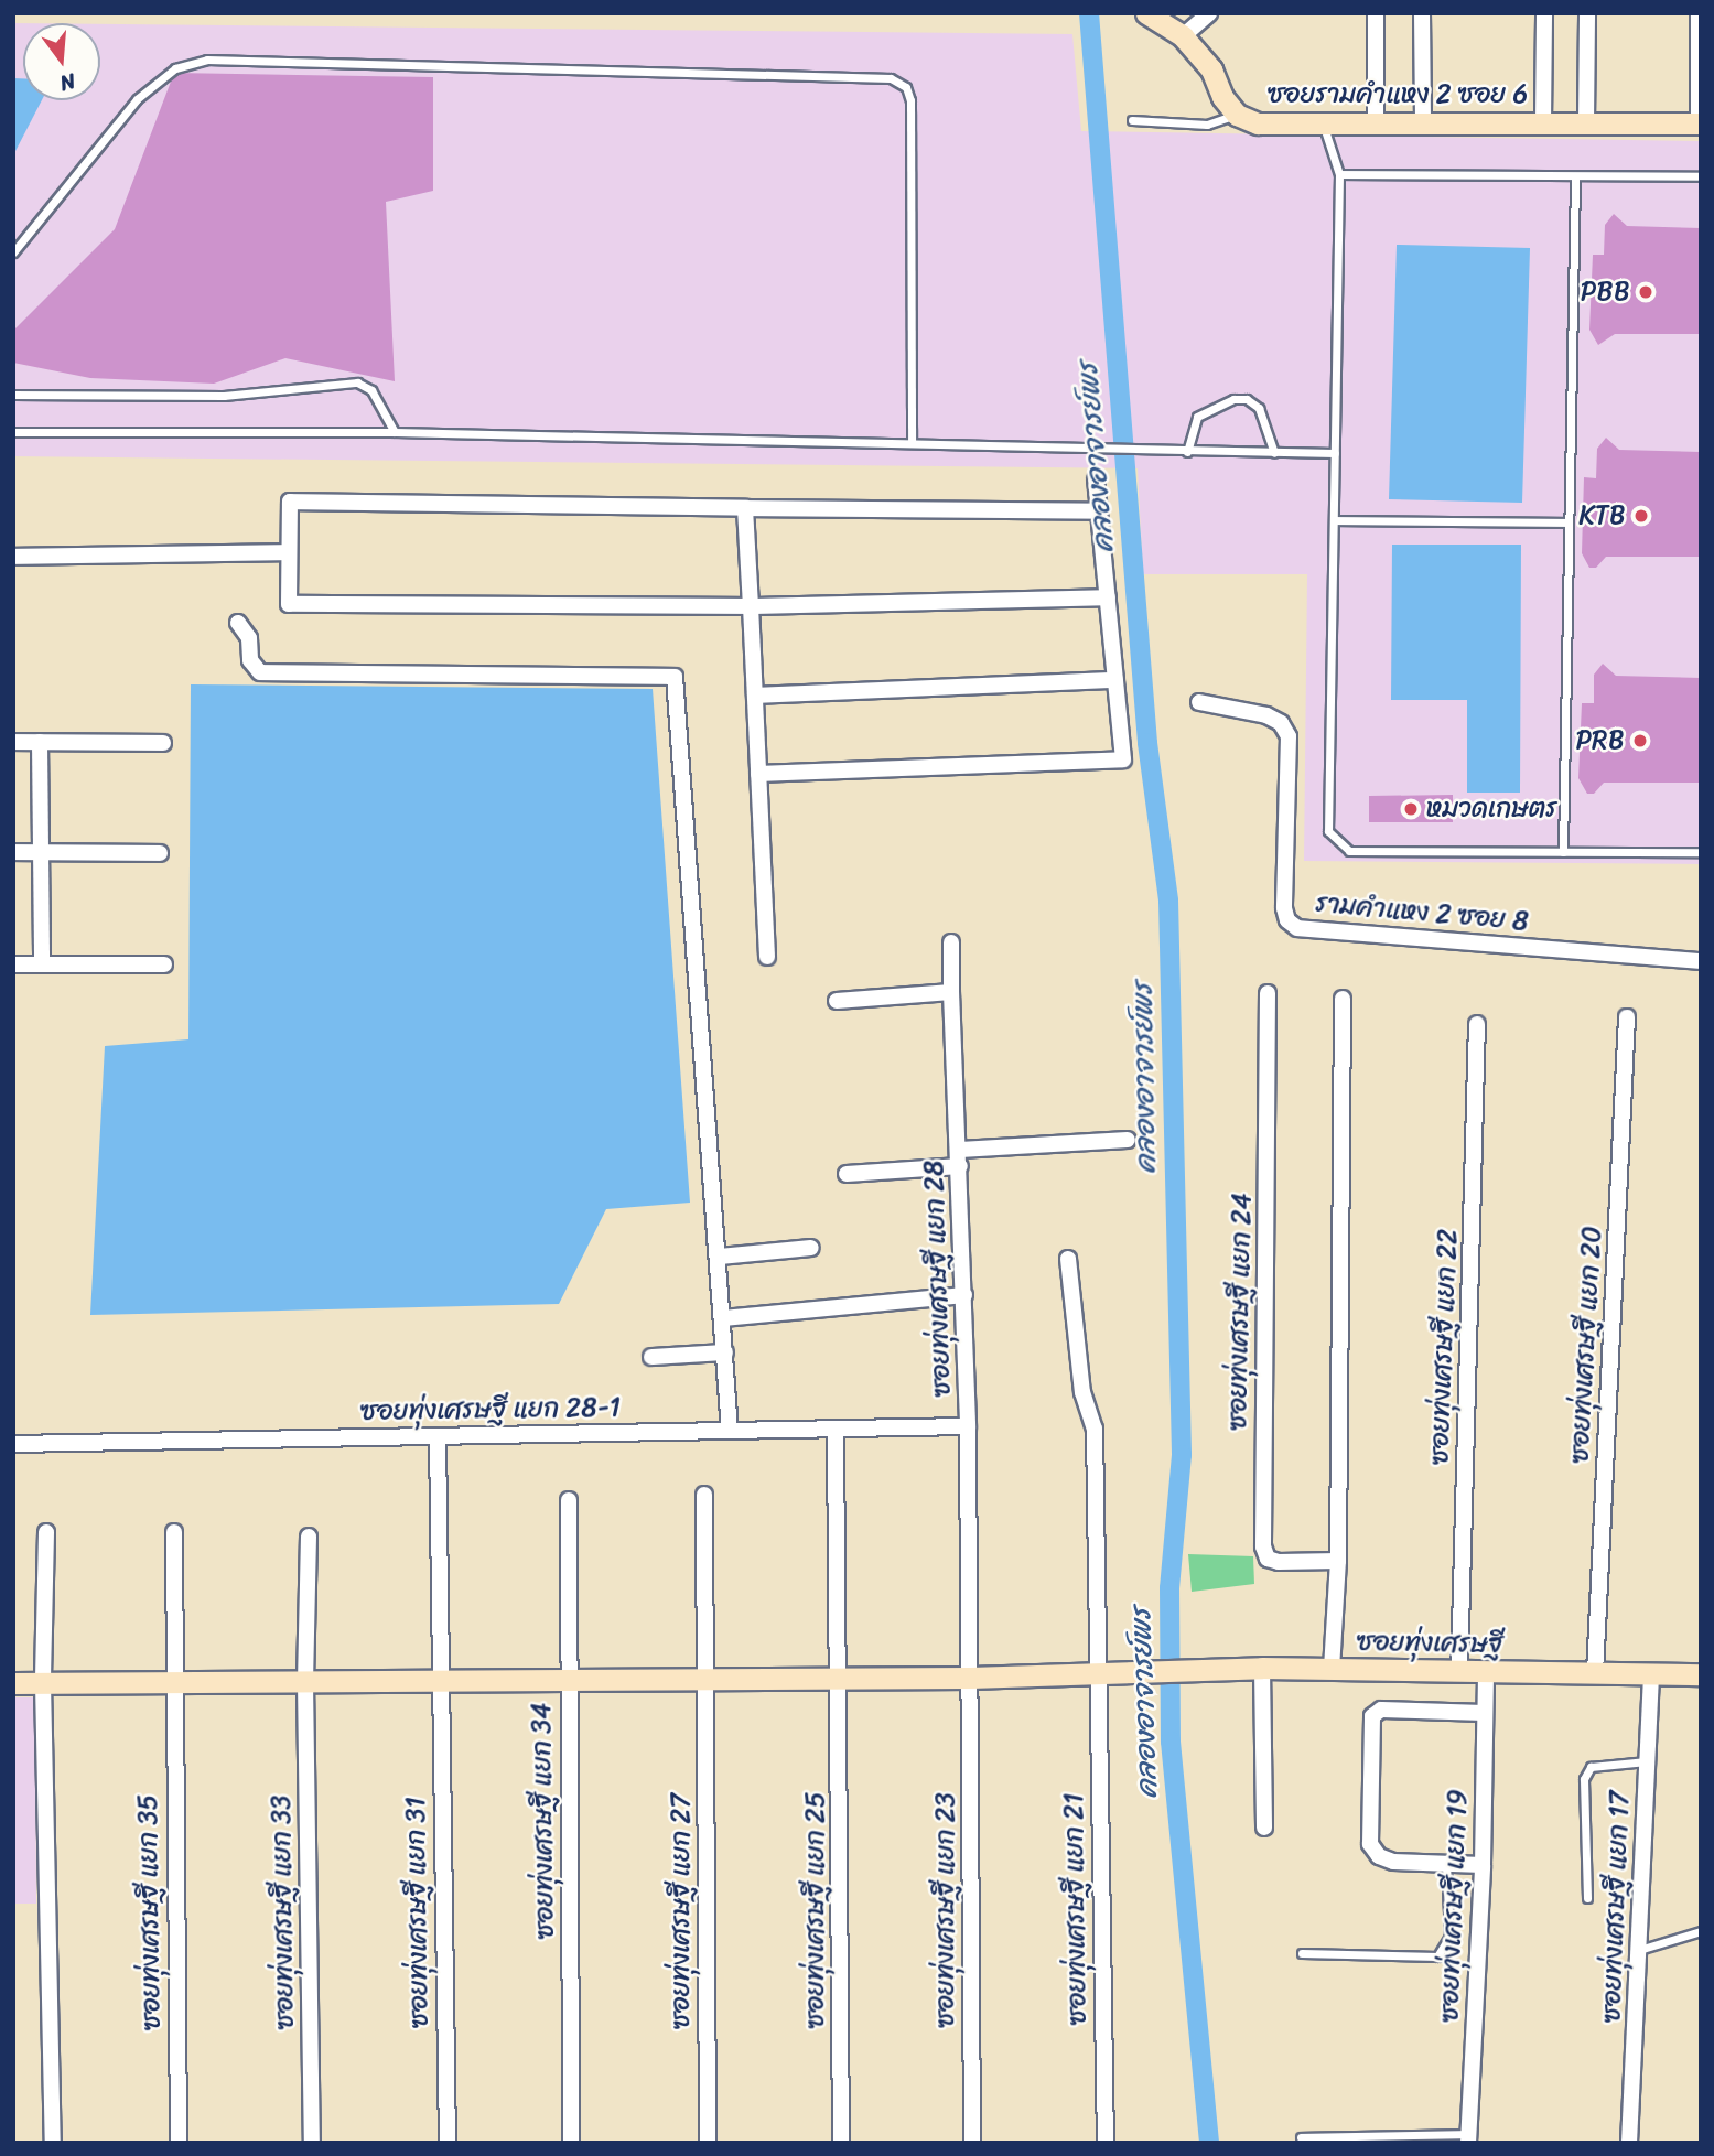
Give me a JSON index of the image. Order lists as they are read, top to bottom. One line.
{"streets":{"main road":["ซอยรามคำแหง 2 ซอย 6","ซอยทุ่งเศรษฐี"],"street":["รามคำแหง 2 ซอย 8","ซอยทุ่งเศรษฐี แยก 28","ซอยทุ่งเศรษฐี แยก 24","ซอยทุ่งเศรษฐี แยก 20","ซอยทุ่งเศรษฐี แยก 22","ซอยทุ่งเศรษฐี แยก 28-1","ซอยทุ่งเศรษฐี แยก 34","ซอยทุ่งเศรษฐี แยก 19","ซอยทุ่งเศรษฐี แยก 17","ซอยทุ่งเศรษฐี แยก 21","ซอยทุ่งเศรษฐี แยก 25","ซอยทุ่งเศรษฐี แยก 23","ซอยทุ่งเศรษฐี แยก 27","ซอยทุ่งเศรษฐี แยก 35","ซอยทุ่งเศรษฐี แยก 33","ซอยทุ่งเศรษฐี แยก 31"]},"crossings":[["ซอยทุ่งเศรษฐี แยก 28","ซอยทุ่งเศรษฐี แยก 28-1"],["ซอยทุ่งเศรษฐี แยก 28","ซอยทุ่งเศรษฐี"],["ซอยทุ่งเศรษฐี แยก 28","ซอยทุ่งเศรษฐี แยก 23"],["ซอยทุ่งเศรษฐี แยก 20","ซอยทุ่งเศรษฐี"],["ซอยทุ่งเศรษฐี แยก 22","ซอยทุ่งเศรษฐี"],["ซอยทุ่งเศรษฐี แยก 28-1","ซอยทุ่งเศรษฐี แยก 25"],["ซอยทุ่งเศรษฐี แยก 28-1","ซอยทุ่งเศรษฐี แยก 31"],["ซอยทุ่งเศรษฐี","ซอยทุ่งเศรษฐี แยก 34"],["ซอยทุ่งเศรษฐี","ซอยทุ่งเศรษฐี แยก 19"],["ซอยทุ่งเศรษฐี","ซอยทุ่งเศรษฐี แยก 17"],["ซอยทุ่งเศรษฐี","ซอยทุ่งเศรษฐี แยก 21"],["ซอยทุ่งเศรษฐี","ซอยทุ่งเศรษฐี แยก 25"],["ซอยทุ่งเศรษฐี","ซอยทุ่งเศรษฐี แยก 23"],["ซอยทุ่งเศรษฐี","ซอยทุ่งเศรษฐี แยก 27"],["ซอยทุ่งเศรษฐี","ซอยทุ่งเศรษฐี แยก 35"],["ซอยทุ่งเศรษฐี","ซอยทุ่งเศรษฐี แยก 33"],["ซอยทุ่งเศรษฐี","ซอยทุ่งเศรษฐี แยก 31"]],"water":["คลองอาจารย์พร"],"places":["PBB","KTB","PRB","หมวดเกษตร"],"north":"bottom"}
